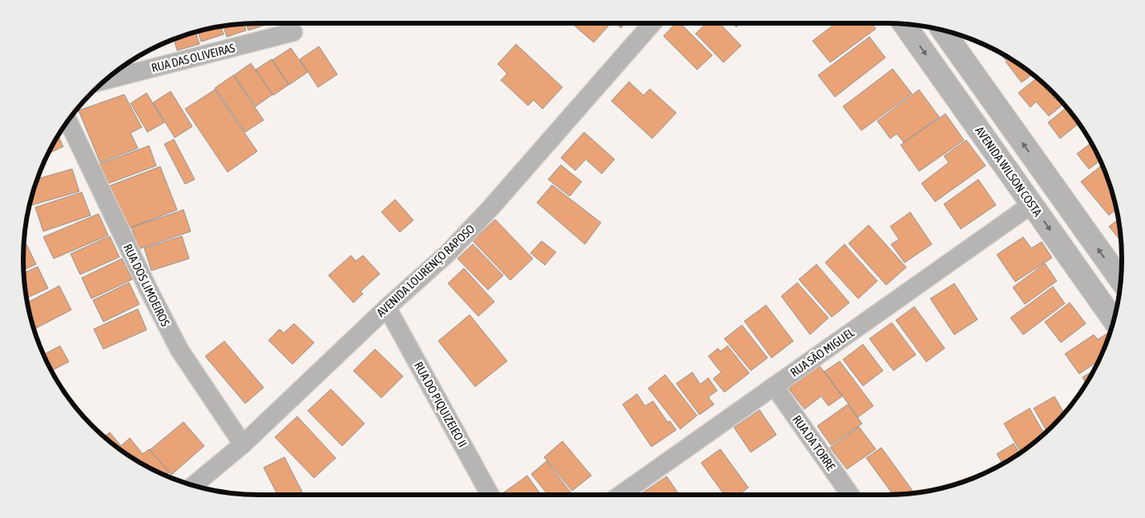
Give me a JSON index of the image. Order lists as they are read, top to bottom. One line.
{"streets":{"street":["RUA DAS OLIVEIRAS","AVENIDA WILSON COSTA","AVENIDA LOURENÇO RAPOSO","RUA DOS LIMOEIROS","RUA SÃO MIGUEL","RUA DO PIQUIZEIEO II","RUA DA TORRE"]},"crossings":[["AVENIDA WILSON COSTA","RUA SÃO MIGUEL"],["AVENIDA LOURENÇO RAPOSO","RUA DOS LIMOEIROS"],["AVENIDA LOURENÇO RAPOSO","RUA DO PIQUIZEIEO II"],["RUA SÃO MIGUEL","RUA DA TORRE"]]}
